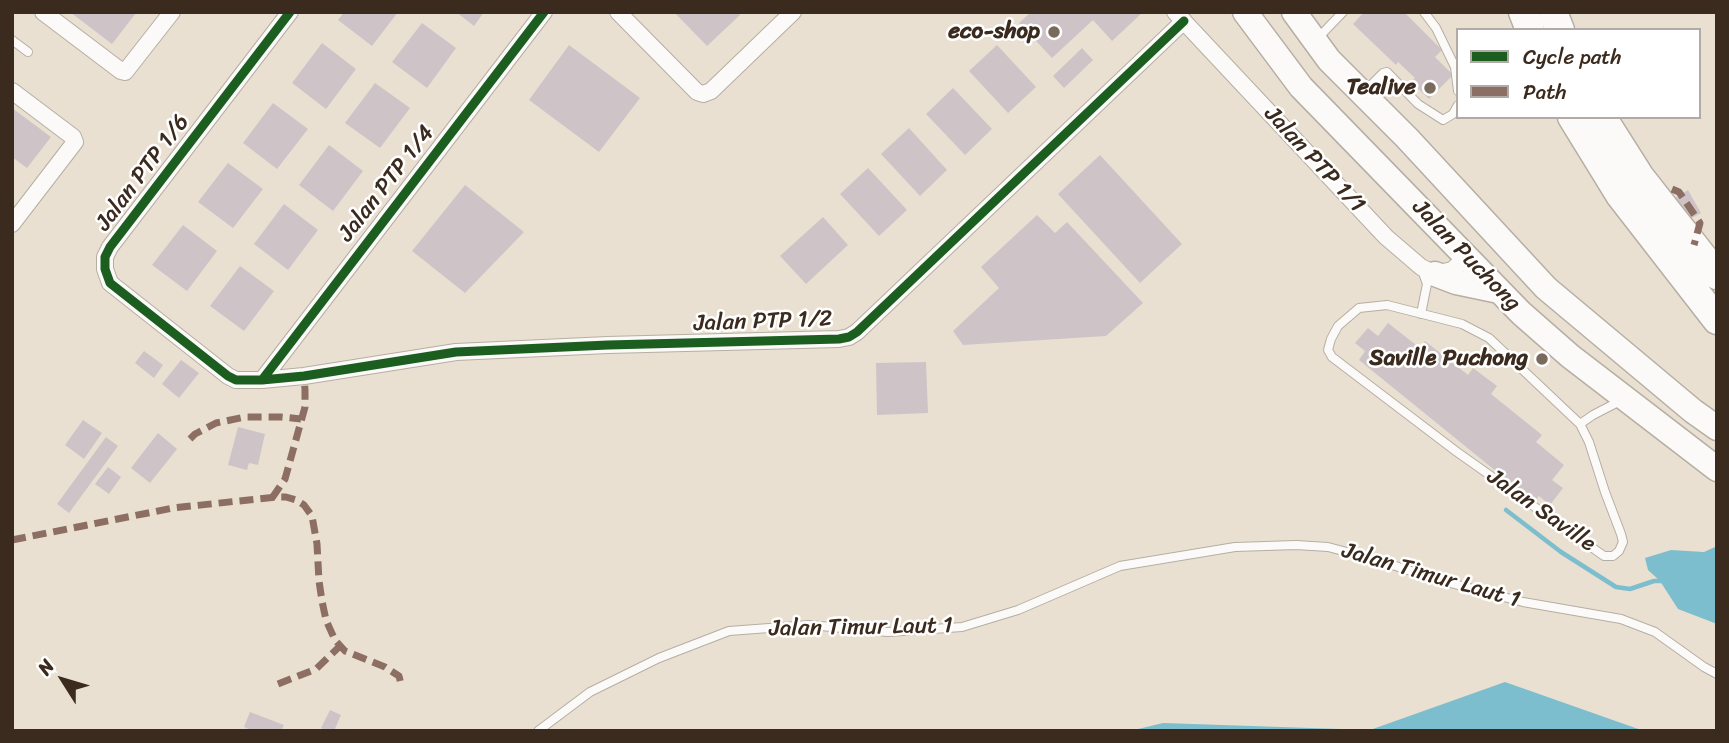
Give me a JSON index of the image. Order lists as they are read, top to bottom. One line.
{"streets":{"main road":["Jalan Puchong"],"street":["Jalan PTP 1/1","Jalan PTP 1/6","Jalan PTP 1/4","Jalan PTP 1/2"],"lane":["Jalan Saville","Jalan Timur Laut 1"]},"crossings":[["Jalan PTP 1/1","Jalan PTP 1/2"],["Jalan PTP 1/6","Jalan PTP 1/4"],["Jalan PTP 1/6","Jalan PTP 1/2"],["Jalan PTP 1/4","Jalan PTP 1/2"]],"places":["eco-shop","Tealive","Saville Puchong"],"legend":["Cycle path","Path"],"north":"top left"}
